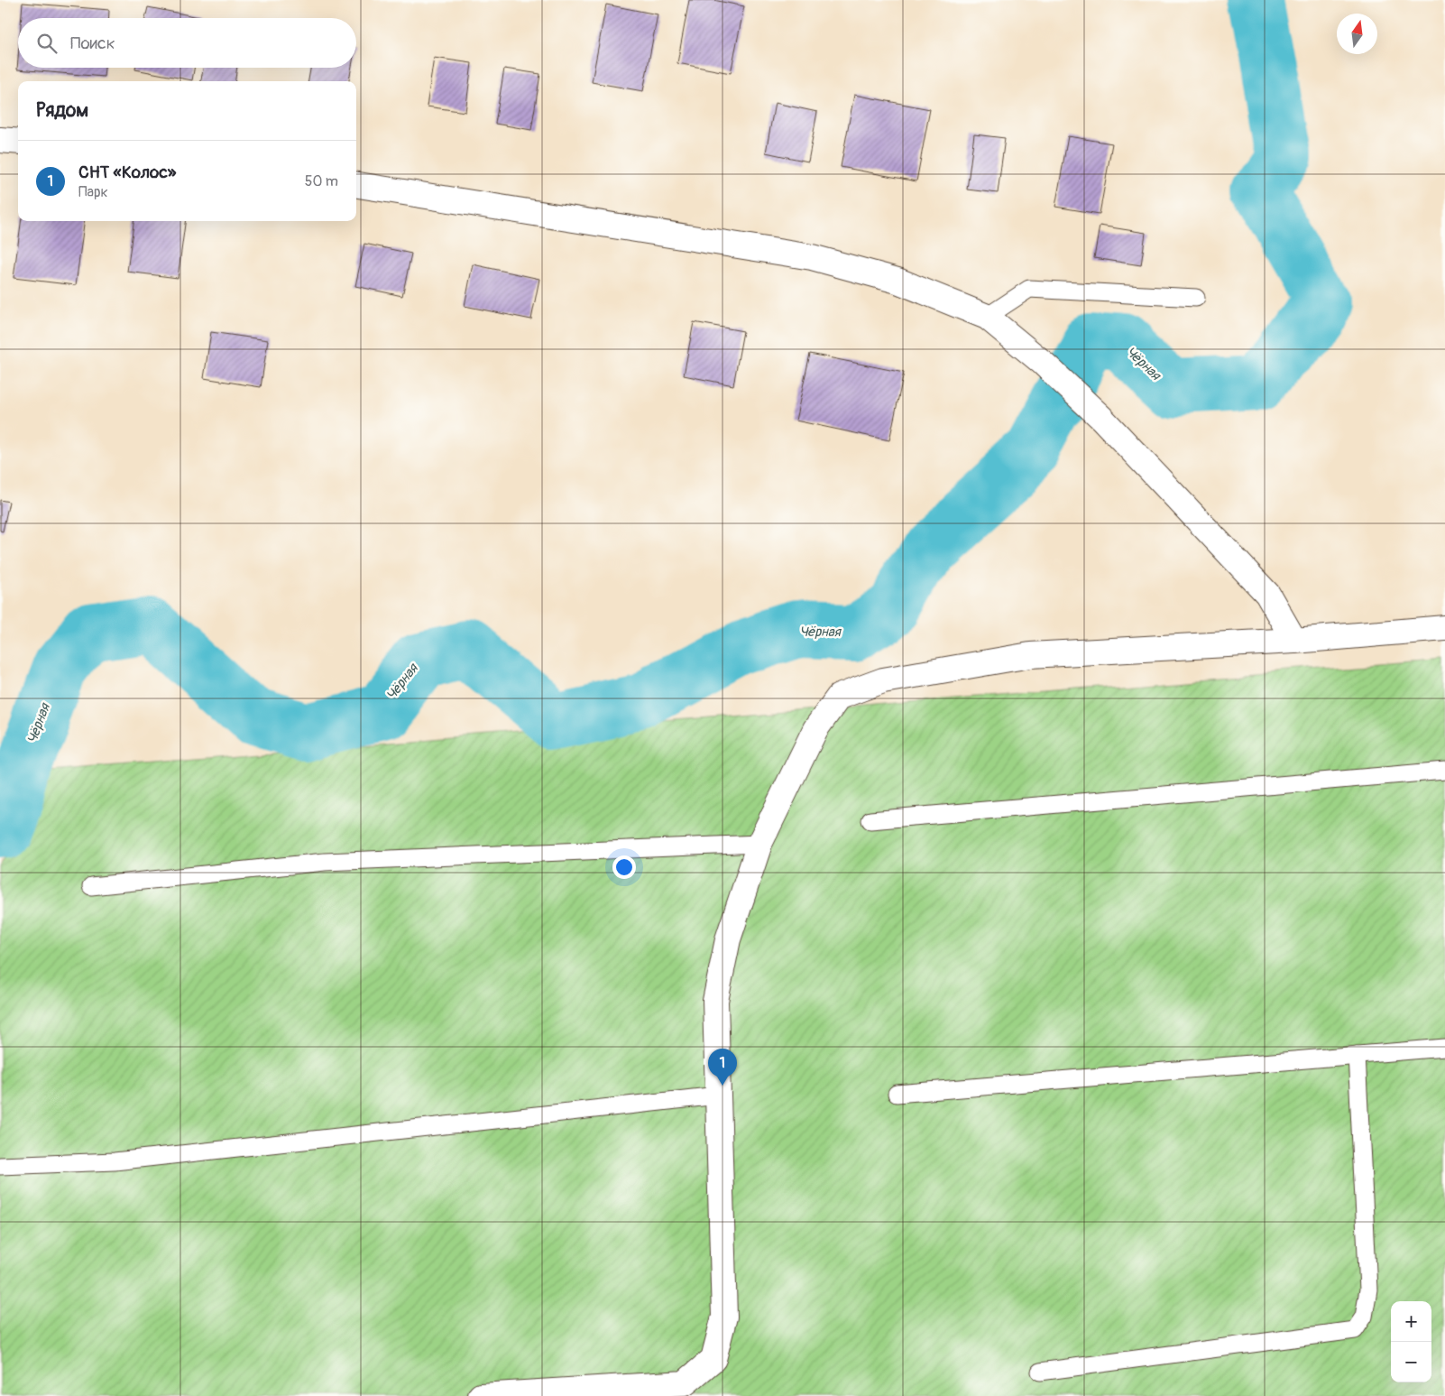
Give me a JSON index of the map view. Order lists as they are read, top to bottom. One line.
{"water":["Чёрная"],"north":"top","page":{"search":"Поиск","heading":"Рядом","list":[{"mark":"1","name":"СНТ «Колос»","note":"Парк","value":"50 m"}],"pins":"1","map_buttons":["+","−"]}}
